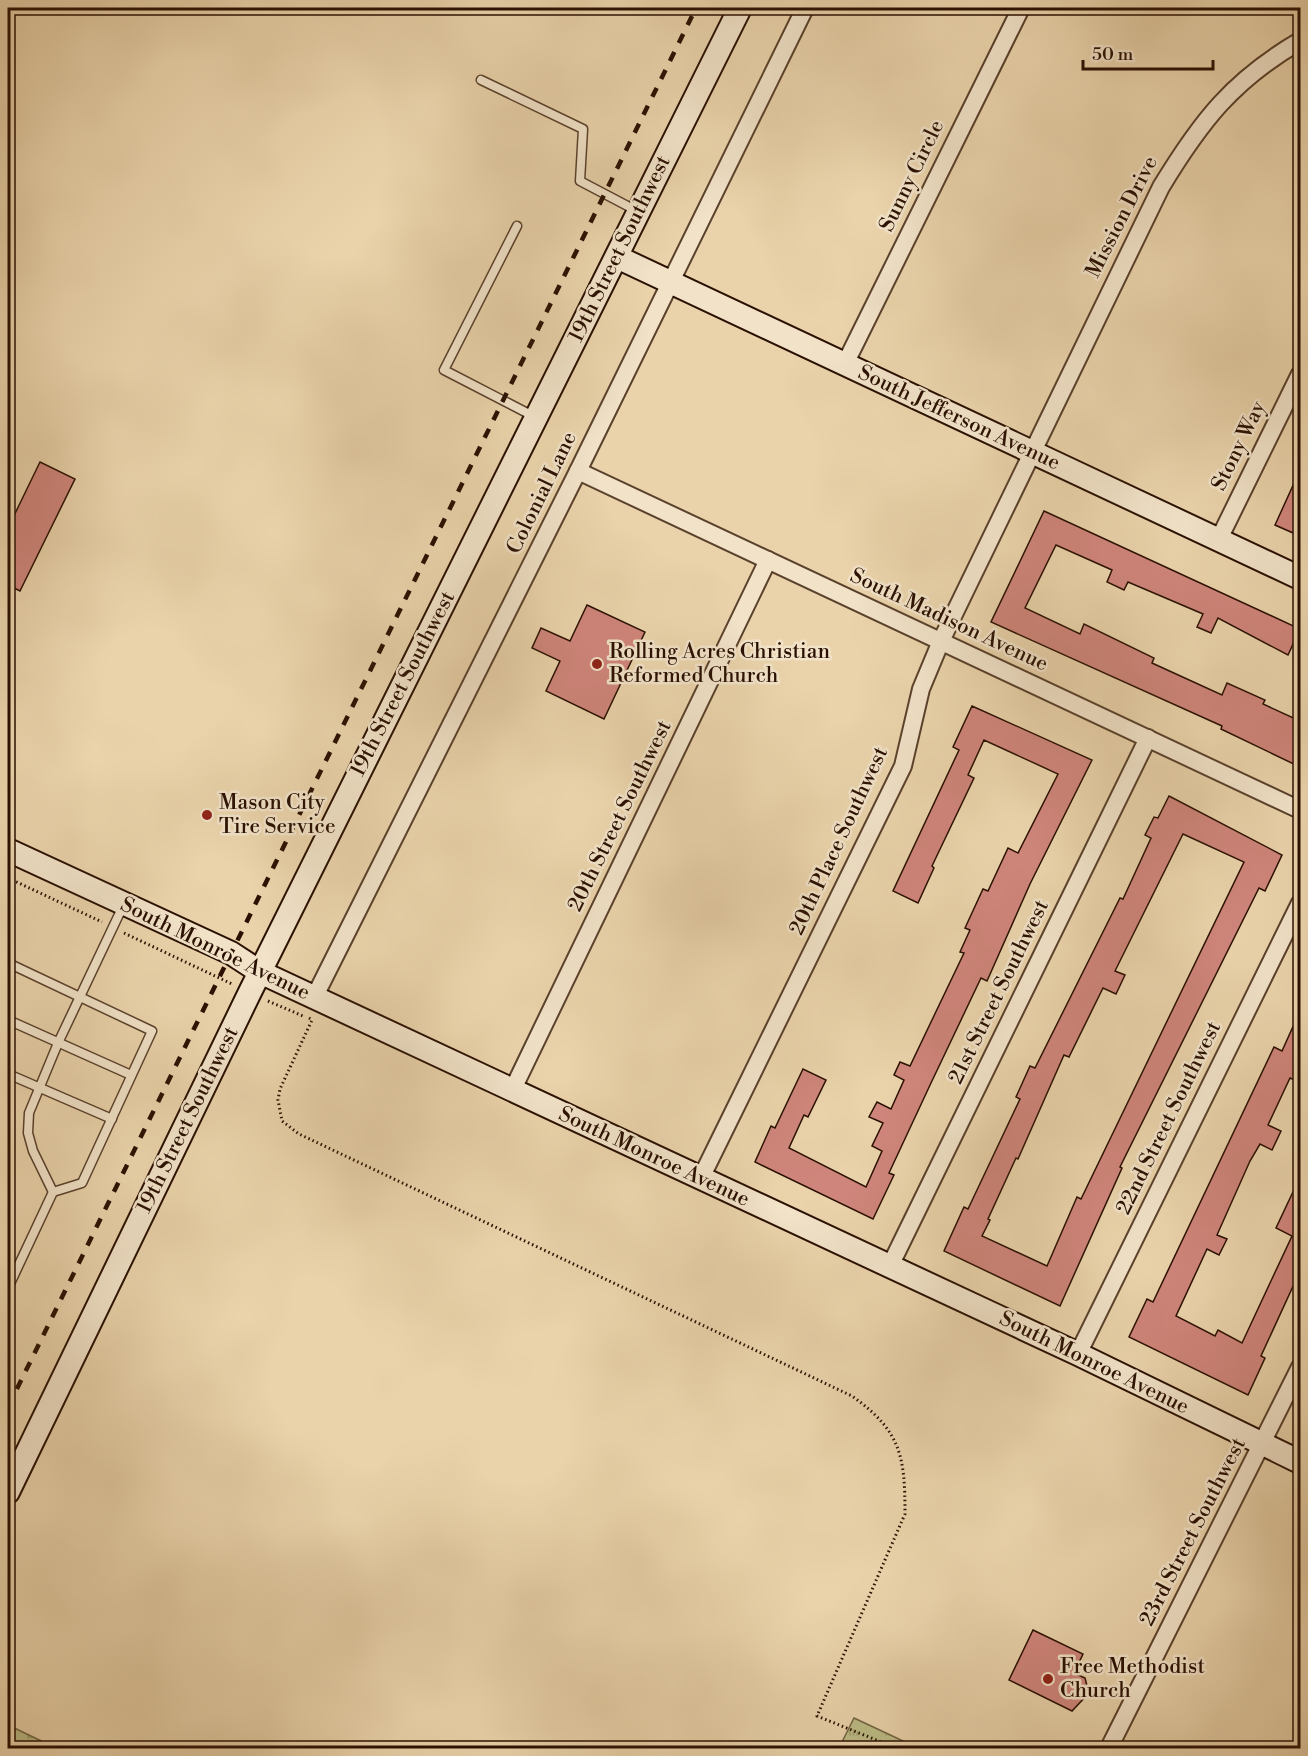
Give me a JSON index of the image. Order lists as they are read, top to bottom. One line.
{"streets":{"main road":["19th Street Southwest","South Jefferson Avenue","South Monroe Avenue"],"street":["Sunny Circle","Mission Drive","Stony Way","Colonial Lane","South Madison Avenue","20th Street Southwest","20th Place Southwest","21st Street Southwest","22nd Street Southwest","23rd Street Southwest"]},"crossings":[["Sunny Circle","South Jefferson Avenue"],["Mission Drive","South Jefferson Avenue"],["Mission Drive","20th Place Southwest"],["19th Street Southwest","South Jefferson Avenue"],["19th Street Southwest","South Monroe Avenue"],["South Jefferson Avenue","Stony Way"],["South Jefferson Avenue","Colonial Lane"],["South Jefferson Avenue","20th Place Southwest"],["Colonial Lane","South Madison Avenue"],["Colonial Lane","South Monroe Avenue"],["South Madison Avenue","20th Street Southwest"],["South Madison Avenue","20th Place Southwest"],["South Madison Avenue","21st Street Southwest"],["20th Street Southwest","South Monroe Avenue"],["20th Place Southwest","South Monroe Avenue"],["South Monroe Avenue","21st Street Southwest"],["South Monroe Avenue","22nd Street Southwest"],["South Monroe Avenue","23rd Street Southwest"]],"places":["Rolling Acres Christian Reformed Church","Mason City Tire Service","Free Methodist Church"],"scale_bar":"50 m"}
